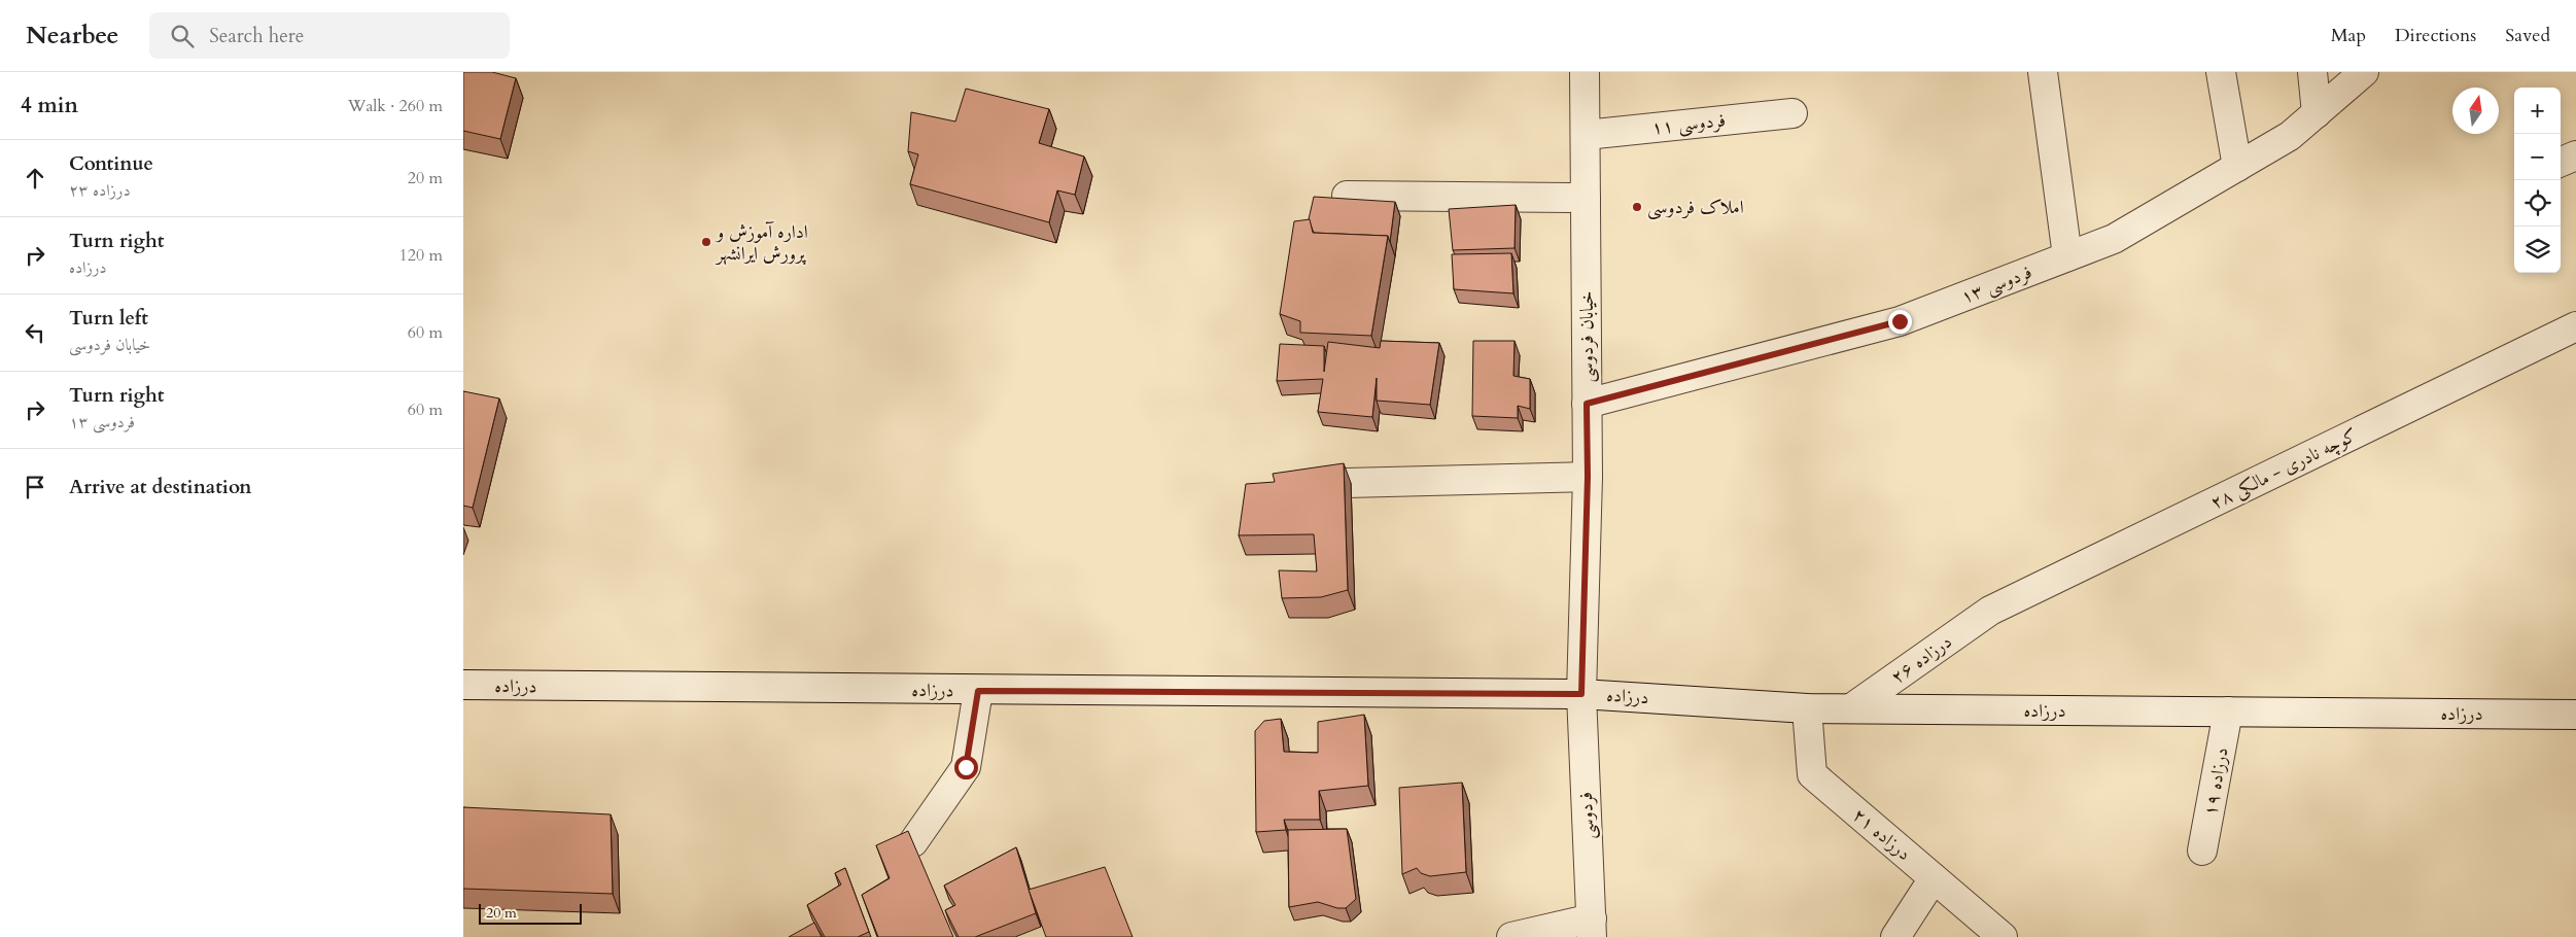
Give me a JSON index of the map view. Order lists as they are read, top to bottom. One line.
{"streets":{"street":["فردوسی ۱۱","فردوسی ۱۳","خیابان فردوسی","کوچه نادری - مالکی ۲۸","درزاده ۲۶","درزاده","درزاده ۱۹","فردوسی","درزاده ۲۱"]},"crossings":[["فردوسی ۱۱","خیابان فردوسی"],["فردوسی ۱۳","خیابان فردوسی"],["خیابان فردوسی","درزاده"],["خیابان فردوسی","فردوسی"],["کوچه نادری - مالکی ۲۸","درزاده ۲۶"],["درزاده ۲۶","درزاده"],["درزاده","درزاده ۱۹"],["درزاده","فردوسی"],["درزاده","درزاده ۲۱"]],"places":["املاک فردوسی","اداره آموزش و پرورش ایرانشهر"],"scale_bar":"20 m","north":"top","page":{"header":"Nearbee","search":"Search here","nav":["Map","Directions","Saved"],"heading":["4 min","Walk · 260 m"],"map_buttons":["+","−"],"list":[["Continue","درزاده ۲۳","20 m"],["Turn right","درزاده","120 m"],["Turn left","خیابان فردوسی","60 m"],["Turn right","فردوسی ۱۳","60 m"],"Arrive at destination"],"scale":"20 m"}}
